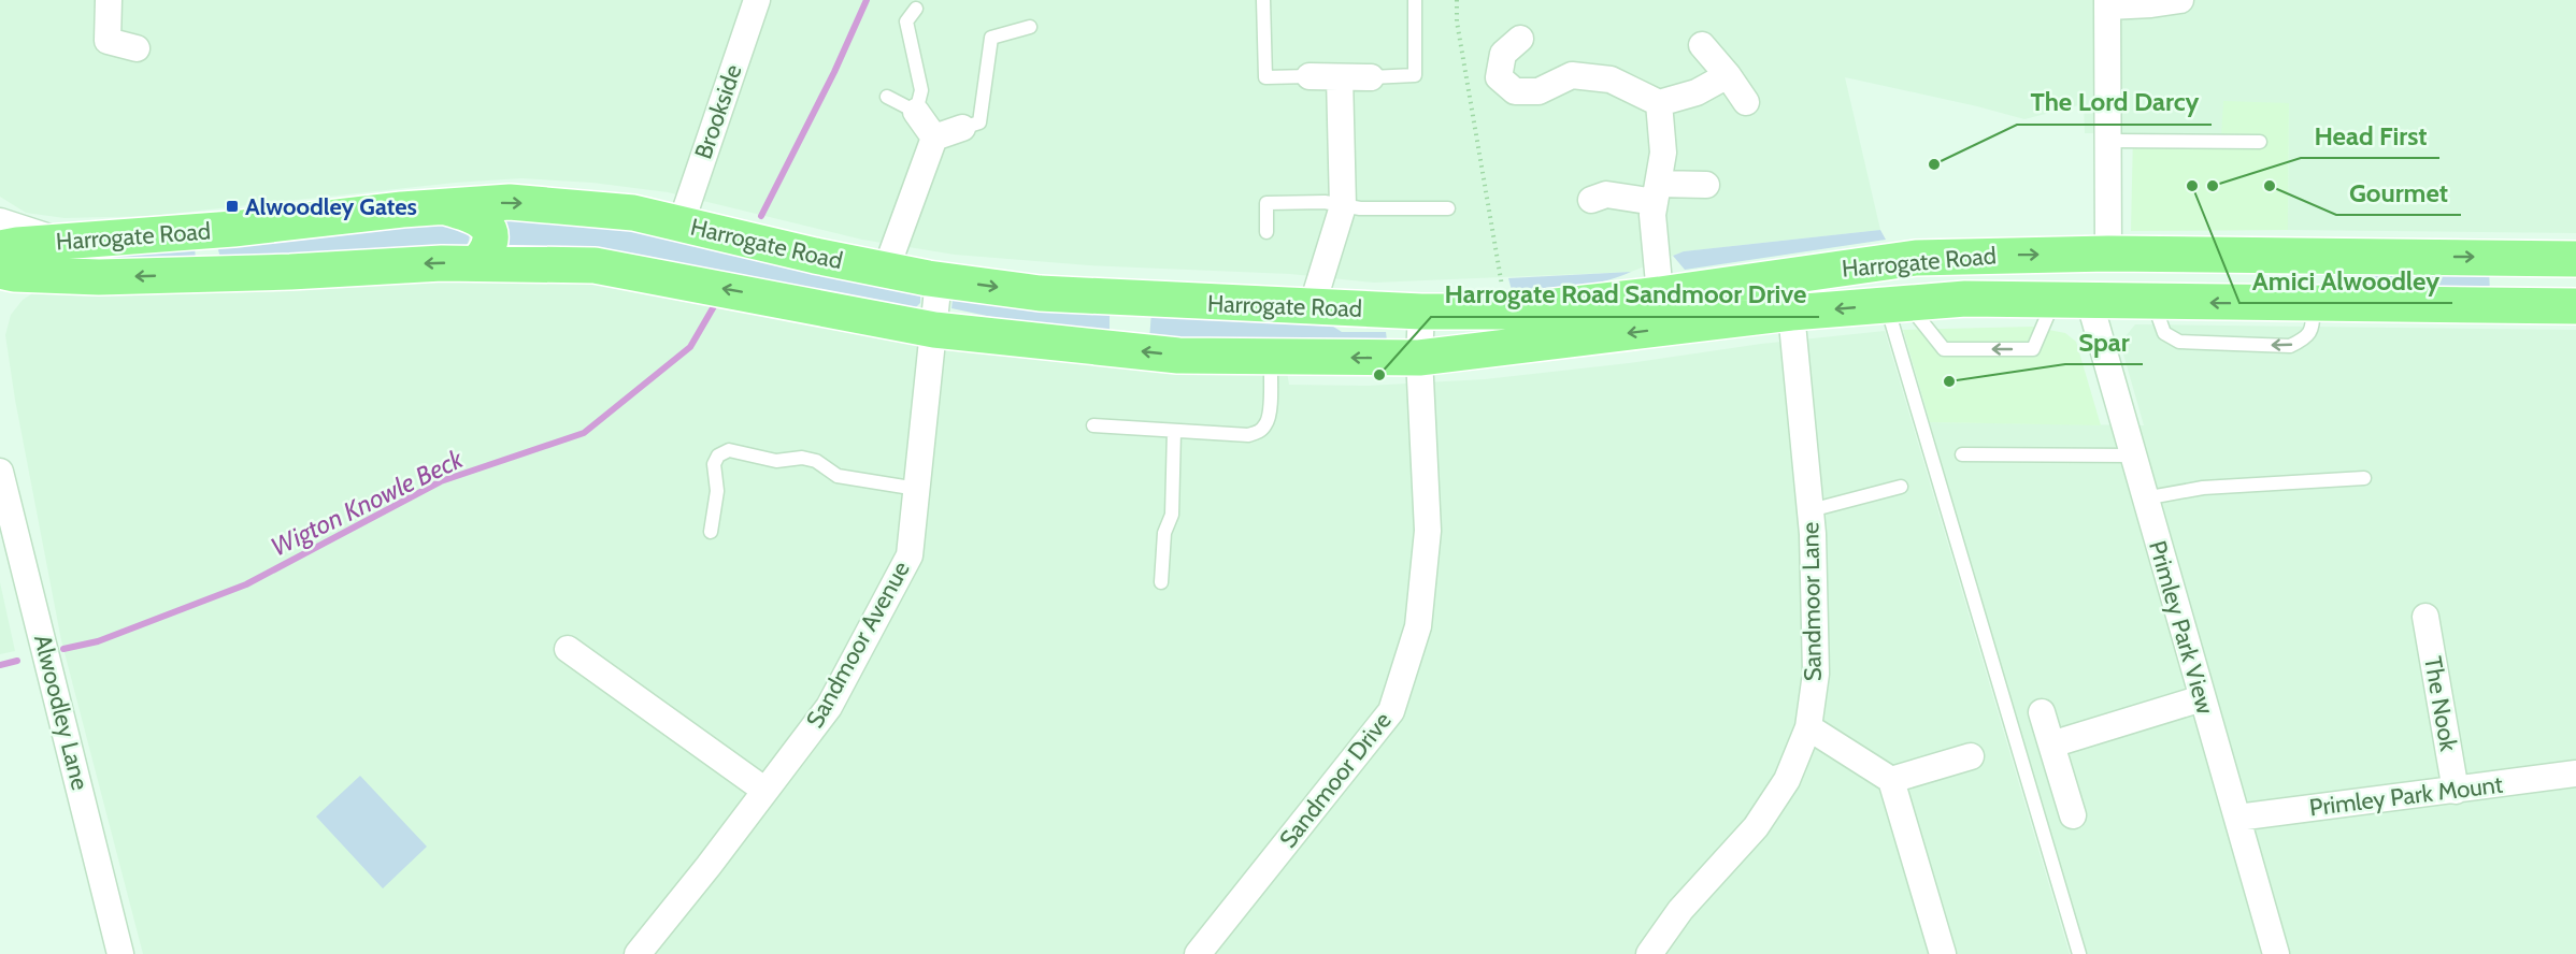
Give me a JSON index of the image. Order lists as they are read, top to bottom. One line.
{"streets":{"highway":["Harrogate Road"],"street":["Brookside","Sandmoor Lane","Primley Park View","Sandmoor Avenue","The Nook","Alwoodley Lane","Sandmoor Drive","Primley Park Mount"]},"crossings":[["Brookside","Harrogate Road"],["Harrogate Road","Sandmoor Lane"],["Harrogate Road","Primley Park View"],["Harrogate Road","Sandmoor Avenue"],["Harrogate Road","Sandmoor Drive"],["Primley Park View","Primley Park Mount"],["The Nook","Primley Park Mount"]],"water":["Wigton Knowle Beck"],"places":{"other":["The Lord Darcy","Amici Alwoodley","Head First","Gourmet","Harrogate Road Sandmoor Drive","Spar"],"transit":["Alwoodley Gates"]}}
